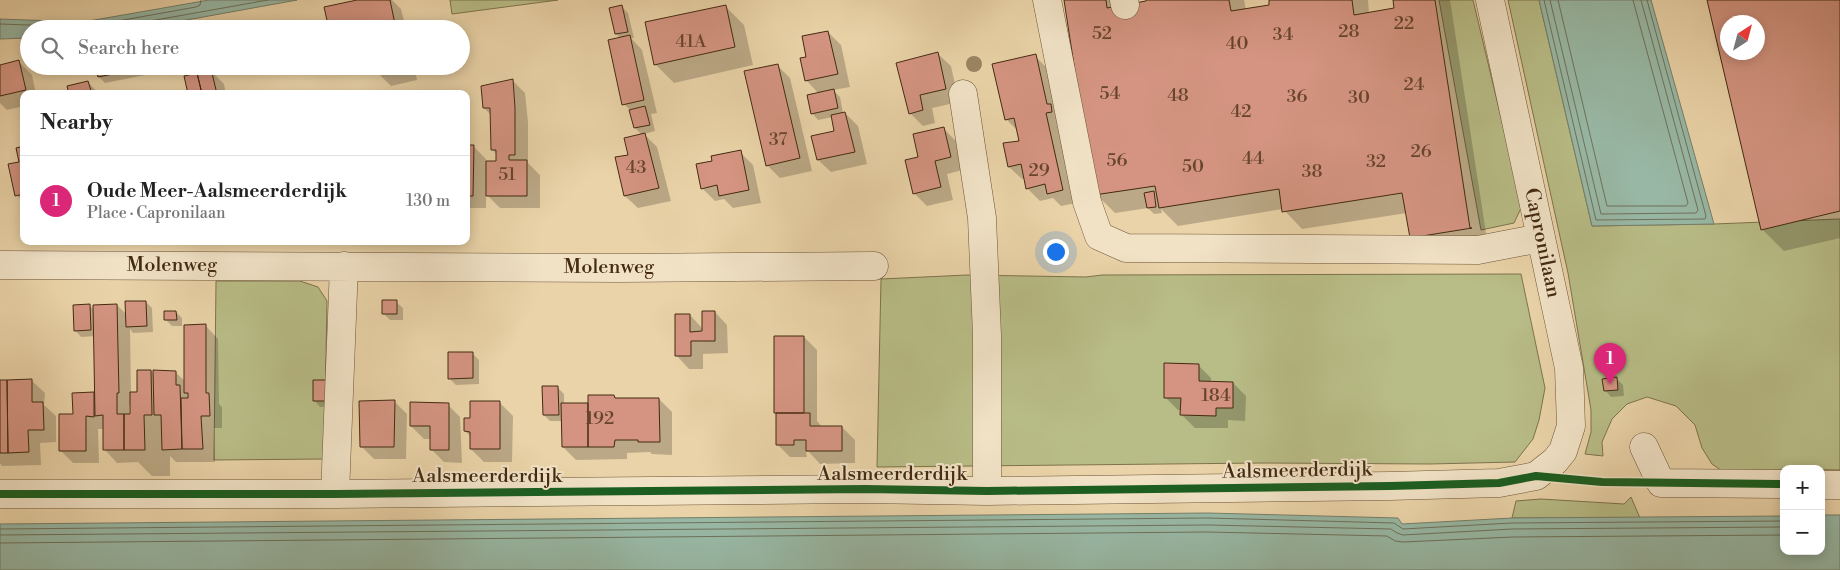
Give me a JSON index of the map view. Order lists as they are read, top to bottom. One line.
{"streets":{"street":["Capronilaan","Molenweg","Aalsmeerderdijk"]},"crossings":[["Capronilaan","Aalsmeerderdijk"]],"house_numbers":["22","28","52","34","41A","40","24","54","48","36","30","42","37","26","44","56","32","50","43","29","38","51","184","192"],"north":"top right","page":{"search":"Search here","heading":"Nearby","list":[{"mark":"1","name":"Oude Meer-Aalsmeerderdijk","note":"Place · Capronilaan","value":"130 m"}],"pins":"1","map_buttons":["+","−"]}}
